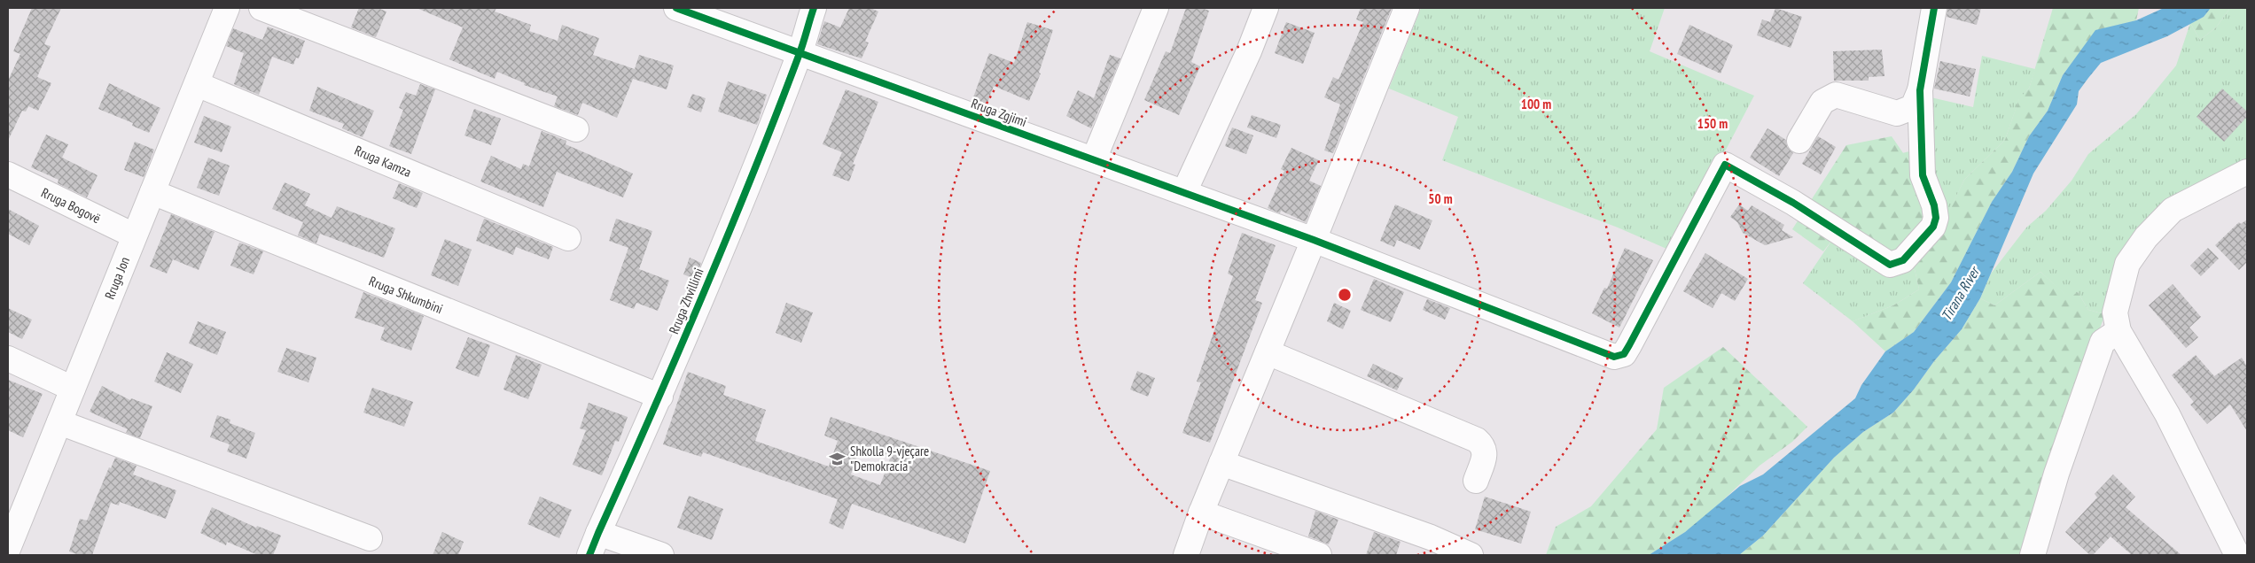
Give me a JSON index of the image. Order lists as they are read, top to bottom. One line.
{"streets":{"street":["Rruga Zgjimi","Rruga Kamza","Rruga Bogovë","Rruga Jon","Rruga Shkumbini","Rruga Zhvillimi"]},"crossings":[["Rruga Zgjimi","Rruga Zhvillimi"],["Rruga Kamza","Rruga Jon"],["Rruga Bogovë","Rruga Jon"],["Rruga Jon","Rruga Shkumbini"],["Rruga Shkumbini","Rruga Zhvillimi"]],"water":["Tirana River"],"places":{"school or university":["Shkolla 9-vjeçare \"Demokracia\""]},"rings":["100 m","150 m","50 m"]}
